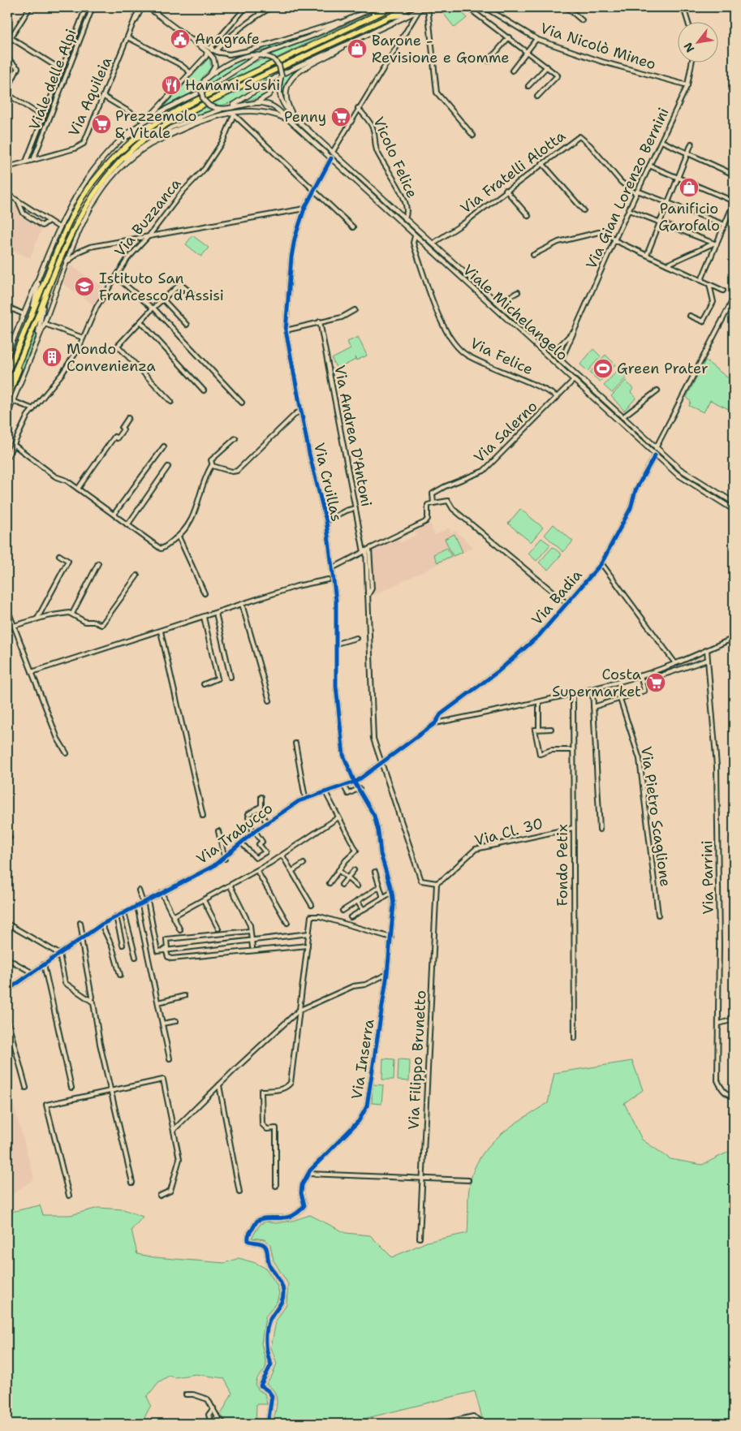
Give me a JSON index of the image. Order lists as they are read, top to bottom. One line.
{"streets":{"street":["Via Nicolò Mineo","Viale delle Alpi","Via Aquileia","Vicolo Felice","Via Fratelli Alotta","Via Gian Lorenzo Bernini","Via Buzzanca","Viale Michelangelo","Via Felice","Via Salerno","Via Andrea D'Antoni","Via Cruillas","Via Badia","Via Pietro Scaglione","Via Cl. 30","Via Trabucco","Fondo Petix","Via Parrini","Via Inserra","Via Filippo Brunetto"]},"crossings":[["Via Nicolò Mineo","Via Gian Lorenzo Bernini"],["Viale delle Alpi","Via Aquileia"],["Vicolo Felice","Viale Michelangelo"],["Via Fratelli Alotta","Via Gian Lorenzo Bernini"],["Via Fratelli Alotta","Viale Michelangelo"],["Via Gian Lorenzo Bernini","Viale Michelangelo"],["Viale Michelangelo","Via Felice"],["Viale Michelangelo","Via Salerno"],["Viale Michelangelo","Via Cruillas"],["Viale Michelangelo","Via Badia"],["Via Felice","Via Salerno"],["Via Salerno","Via Andrea D'Antoni"],["Via Salerno","Via Cruillas"],["Via Andrea D'Antoni","Via Cl. 30"],["Via Andrea D'Antoni","Via Trabucco"],["Via Andrea D'Antoni","Via Filippo Brunetto"],["Via Cruillas","Via Trabucco"],["Via Cruillas","Via Inserra"],["Via Badia","Via Trabucco"],["Via Cl. 30","Fondo Petix"],["Via Cl. 30","Via Filippo Brunetto"],["Via Trabucco","Via Inserra"]],"places":{"public building":["Anagrafe"],"shop":["Barone - Revisione e Gomme","Panificio Garofalo"],"restaurant":["Hanami Sushi"],"supermarket":["Penny","Prezzemolo & Vitale","Costa Supermarket"],"school or university":["Istituto San Francesco d'Assisi"],"building":["Mondo Convenienza"],"sports":["Green Prater"]},"north":"bottom left"}
